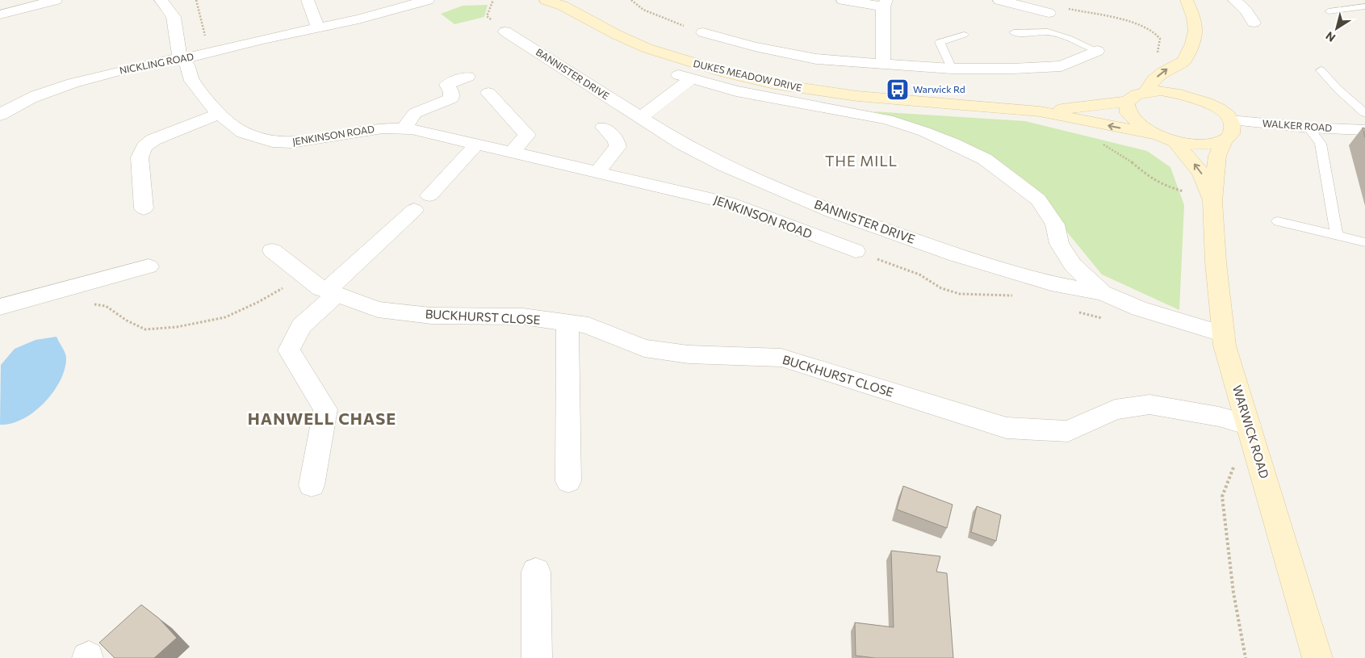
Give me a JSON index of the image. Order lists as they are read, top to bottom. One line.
{"streets":{"main road":["DUKES MEADOW DRIVE","WARWICK ROAD"],"street":["NICKLING ROAD","BANNISTER DRIVE","WALKER ROAD","JENKINSON ROAD","BUCKHURST CLOSE"]},"crossings":[["NICKLING ROAD","JENKINSON ROAD"],["BANNISTER DRIVE","WARWICK ROAD"],["WALKER ROAD","WARWICK ROAD"],["BUCKHURST CLOSE","WARWICK ROAD"]],"districts":["THE MILL","HANWELL CHASE"],"places":{"bus stop":["Warwick Rd"]},"north":"bottom left"}
